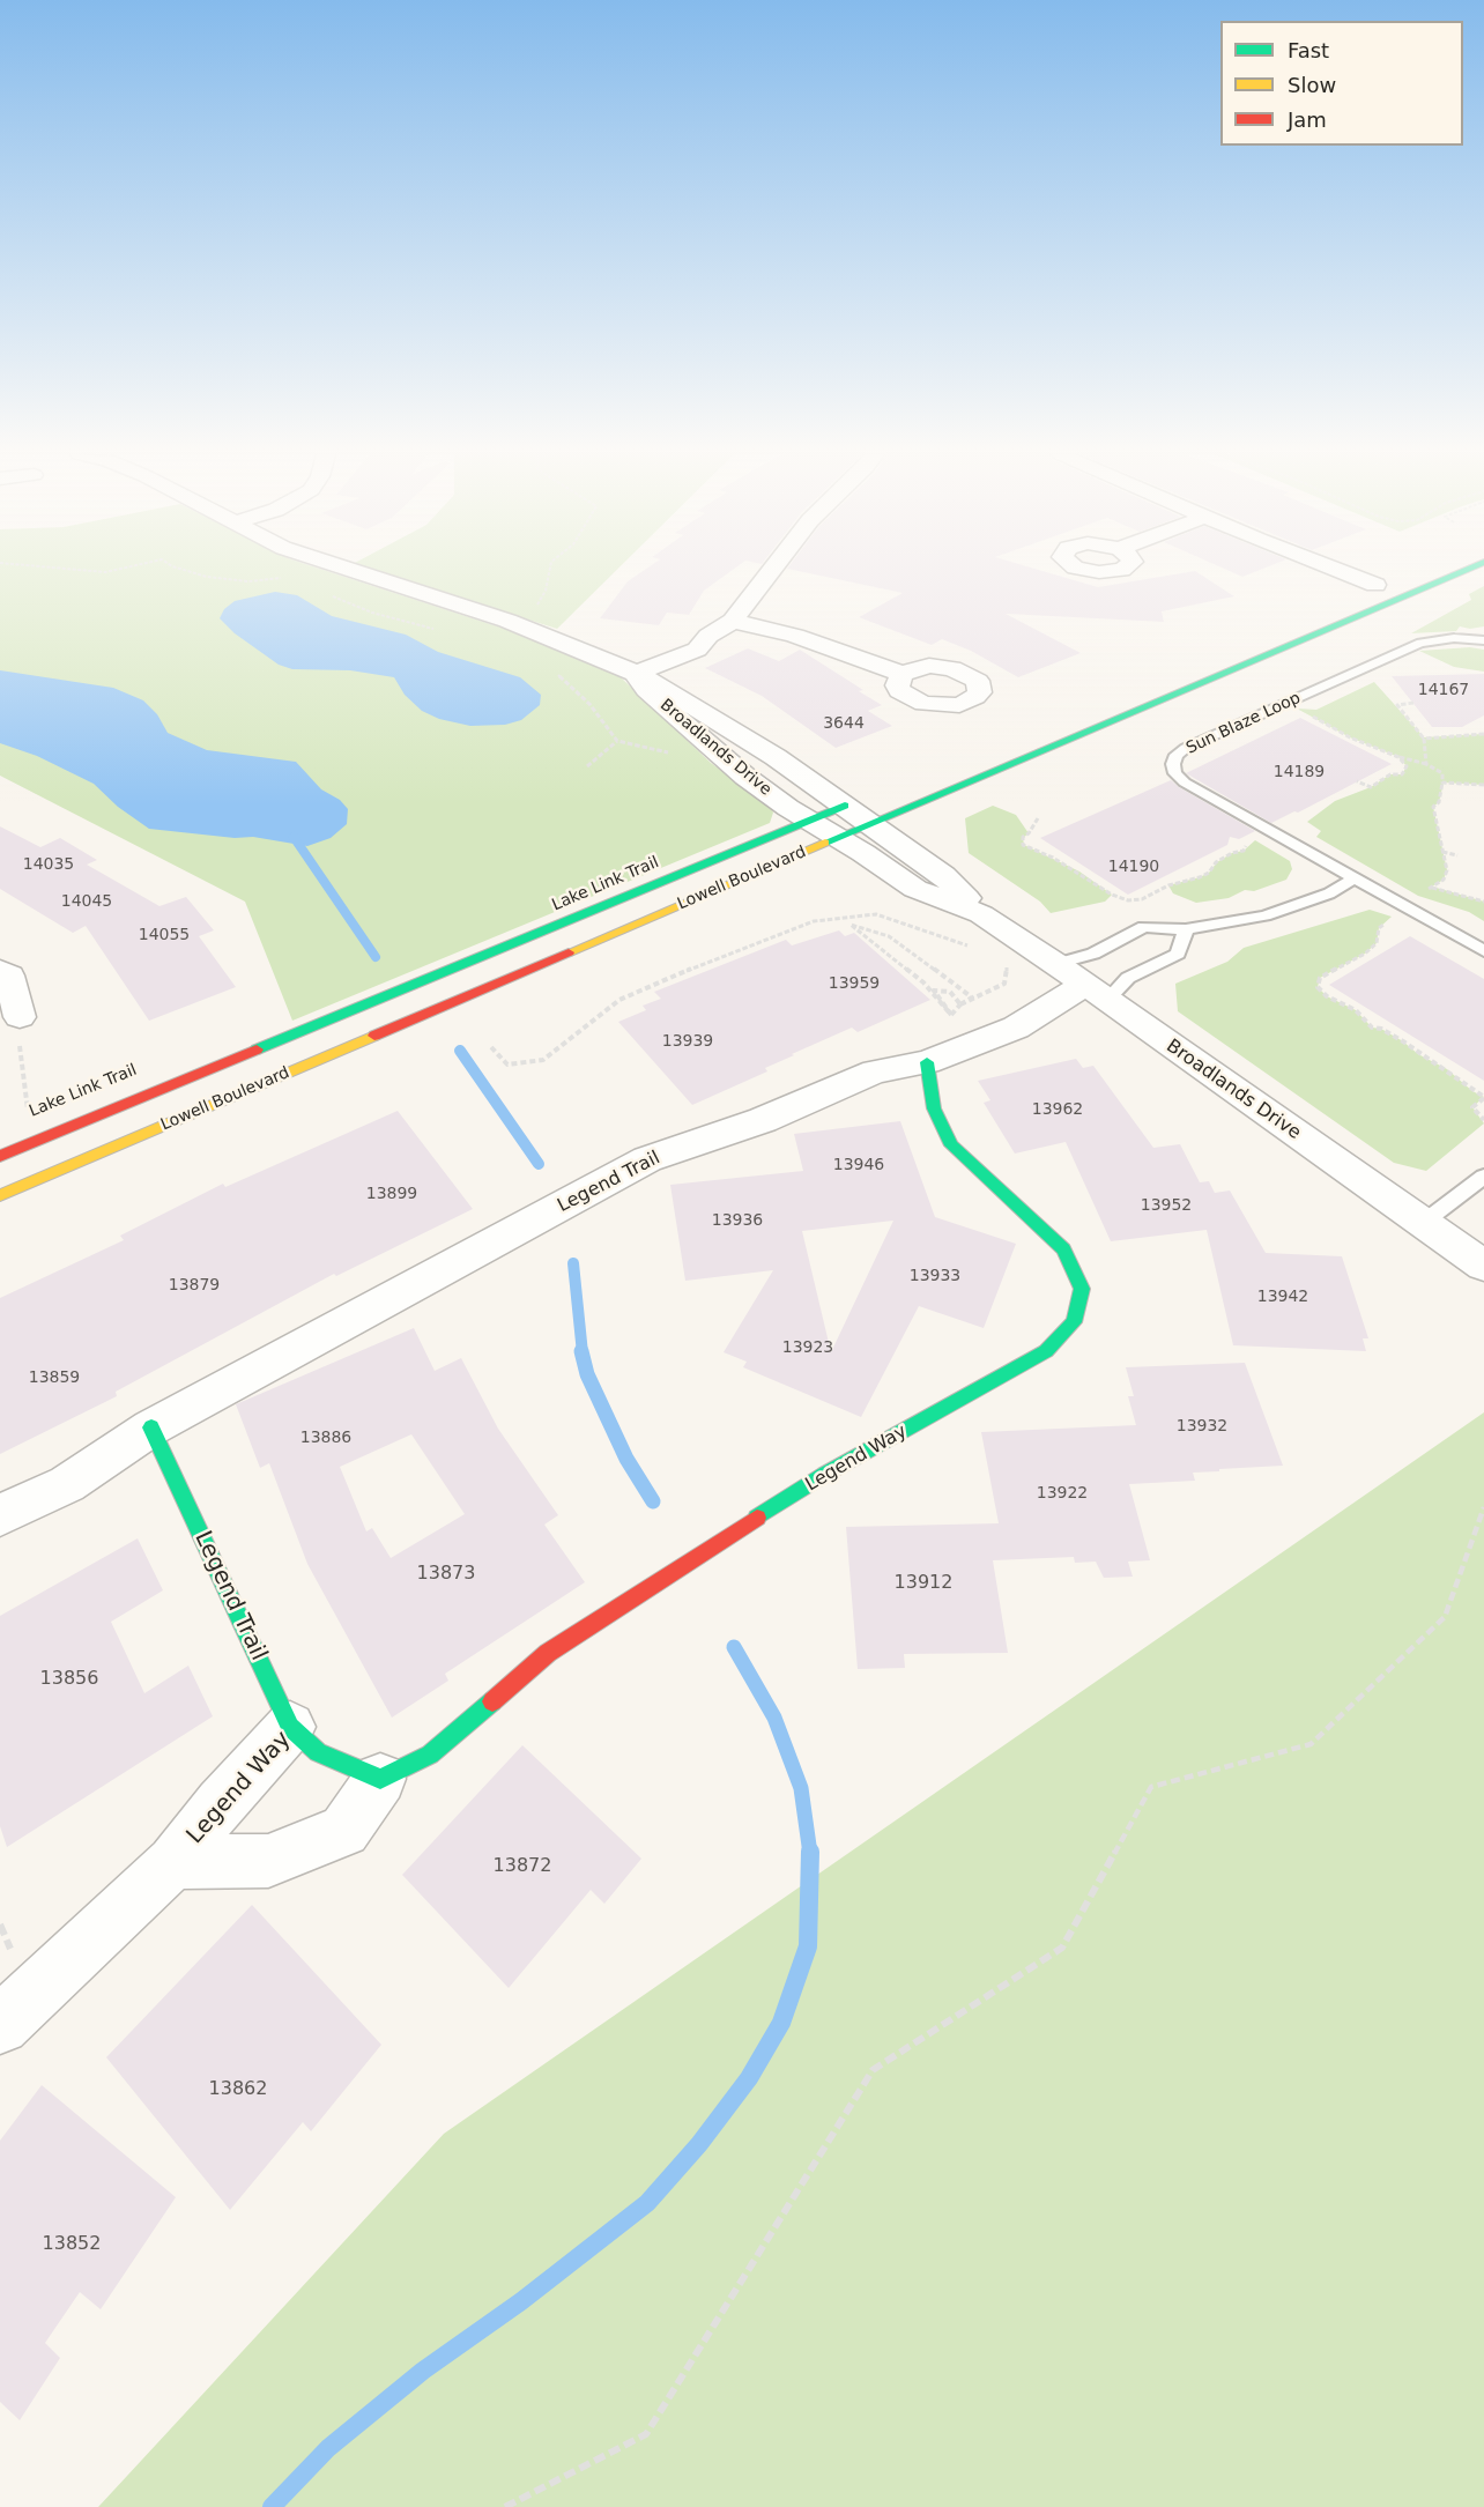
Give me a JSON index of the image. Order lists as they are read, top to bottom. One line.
{"streets":{"main road":["Lowell Boulevard","Legend Trail","Legend Way"],"street":["Broadlands Drive"],"lane":["Sun Blaze Loop"]},"crossings":[["Broadlands Drive","Lowell Boulevard"],["Broadlands Drive","Legend Trail"],["Legend Trail","Legend Way"]],"house_numbers":["14167","3644","14189","14035","14190","14045","14055","13959","13939","13962","13946","13899","13952","13936","13933","13879","13942","13923","13859","13932","13886","13922","13873","13912","13856","13872","13862","13852"],"legend":["Fast","Slow","Jam"]}
